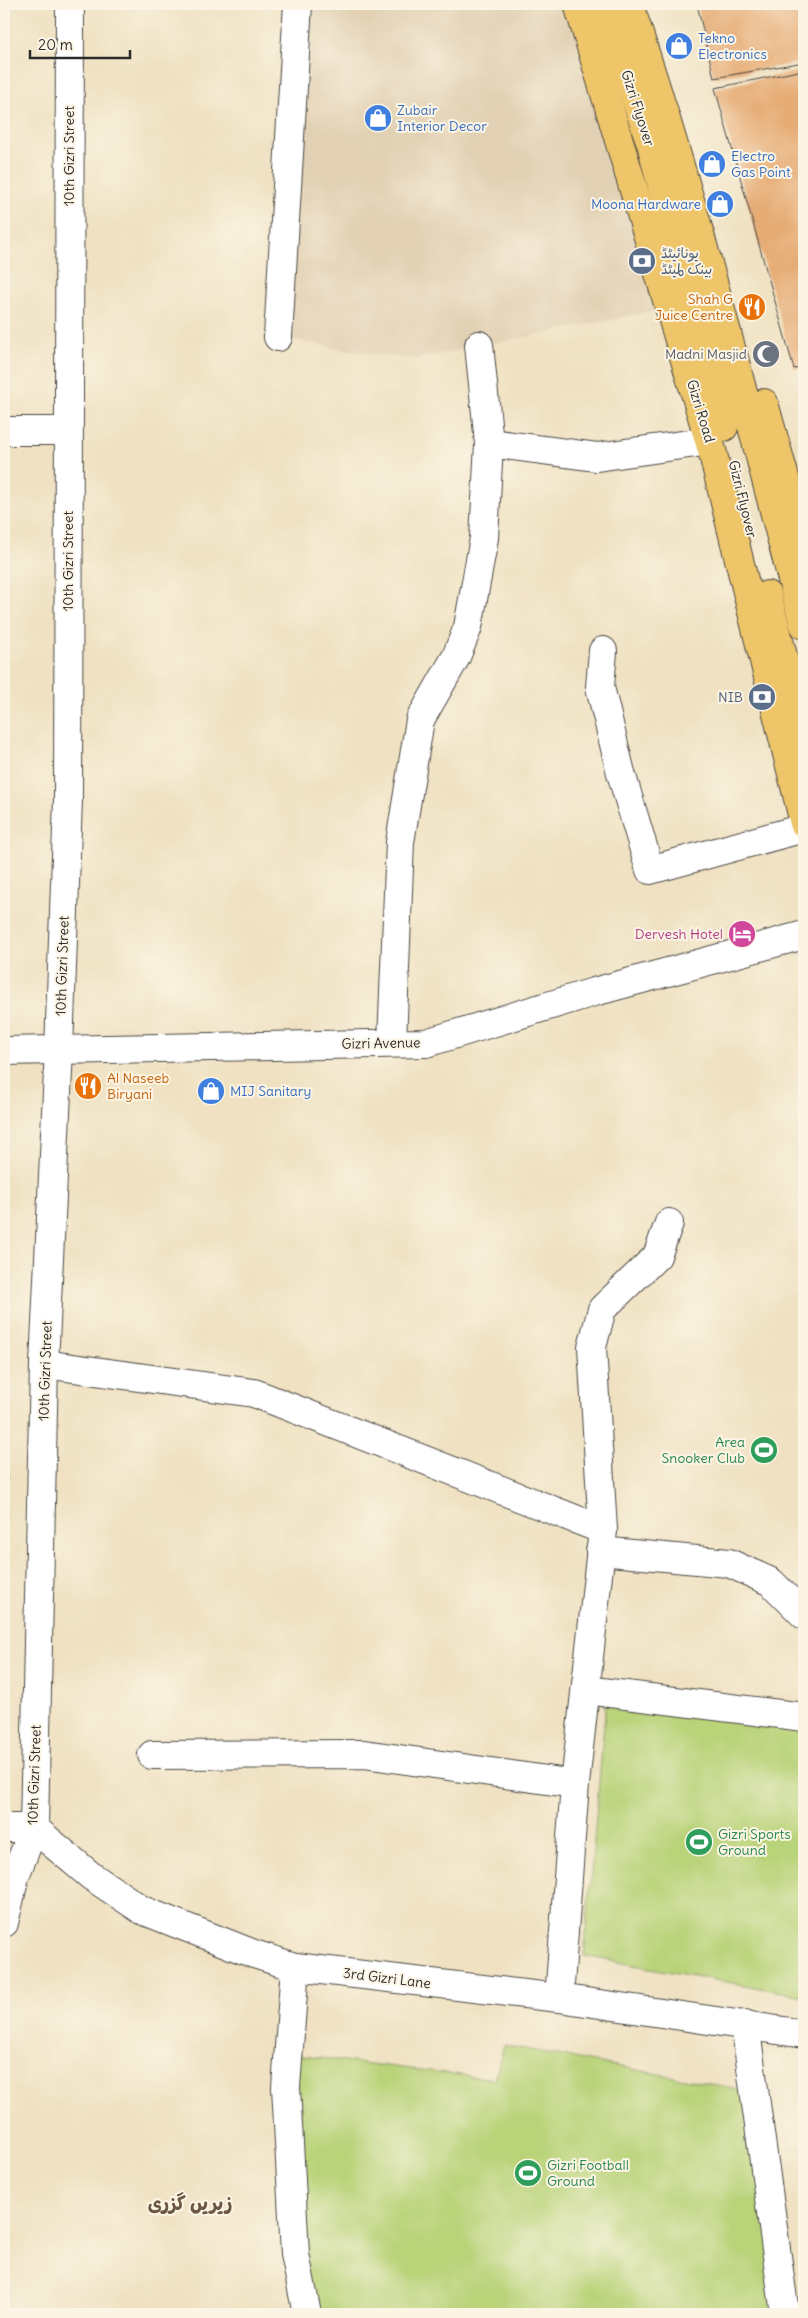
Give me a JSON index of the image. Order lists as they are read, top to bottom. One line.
{"streets":{"main road":["Gizri Flyover","Gizri Road"],"street":["10th Gizri Street","Gizri Avenue","3rd Gizri Lane"]},"crossings":[["10th Gizri Street","Gizri Avenue"],["10th Gizri Street","3rd Gizri Lane"]],"districts":["زیریں گزری"],"places":{"shop":["Tekno Electronics","Zubair Interior Decor","Electro Gas Point","Moona Hardware","MIJ Sanitary"],"bank":["یونائیٹڈ بینک لمیٹڈ","NIB"],"restaurant":["Shah G Juice Centre","Al Naseeb Biryani"],"mosque":["Madni Masjid"],"hotel":["Dervesh Hotel"],"sports":["Area Snooker Club","Gizri Sports Ground","Gizri Football Ground"]},"scale_bar":"20 m"}
